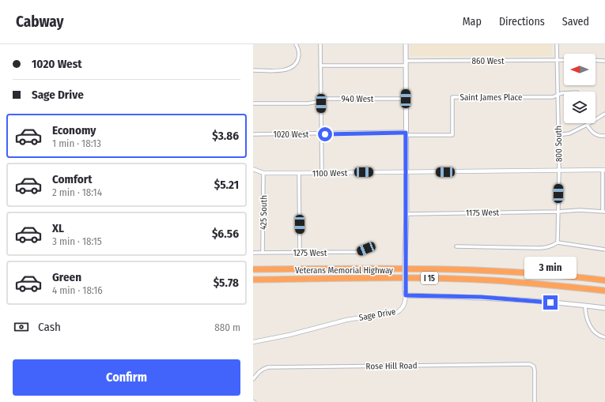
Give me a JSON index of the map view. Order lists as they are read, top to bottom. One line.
{"streets":{"highway":["Veterans Memorial Highway","I 15"],"street":["860 West","Saint James Place","940 West","1020 West","800 South","1100 West","425 South","1175 West","1275 West","Sage Drive","Rose Hill Road"]},"crossings":[["860 West","800 South"],["Saint James Place","1020 West"],["Saint James Place","800 South"],["800 South","1100 West"],["800 South","1175 West"],["1100 West","425 South"],["425 South","1275 West"]],"north":"left","page":{"header":"Cabway","nav":["Map","Directions","Saved"],"banner":["1020 West","Sage Drive"],"list":[{"name":"Economy","note":"1 min · 18:13","value":"$3.86"},{"name":"Comfort","note":"2 min · 18:14","value":"$5.21"},{"name":"XL","note":"3 min · 18:15","value":"$6.56"},{"name":"Green","note":"4 min · 18:16","value":"$5.78"}],"bubble":"3 min","pay":["Cash","880 m"],"buttons":"Confirm"}}
